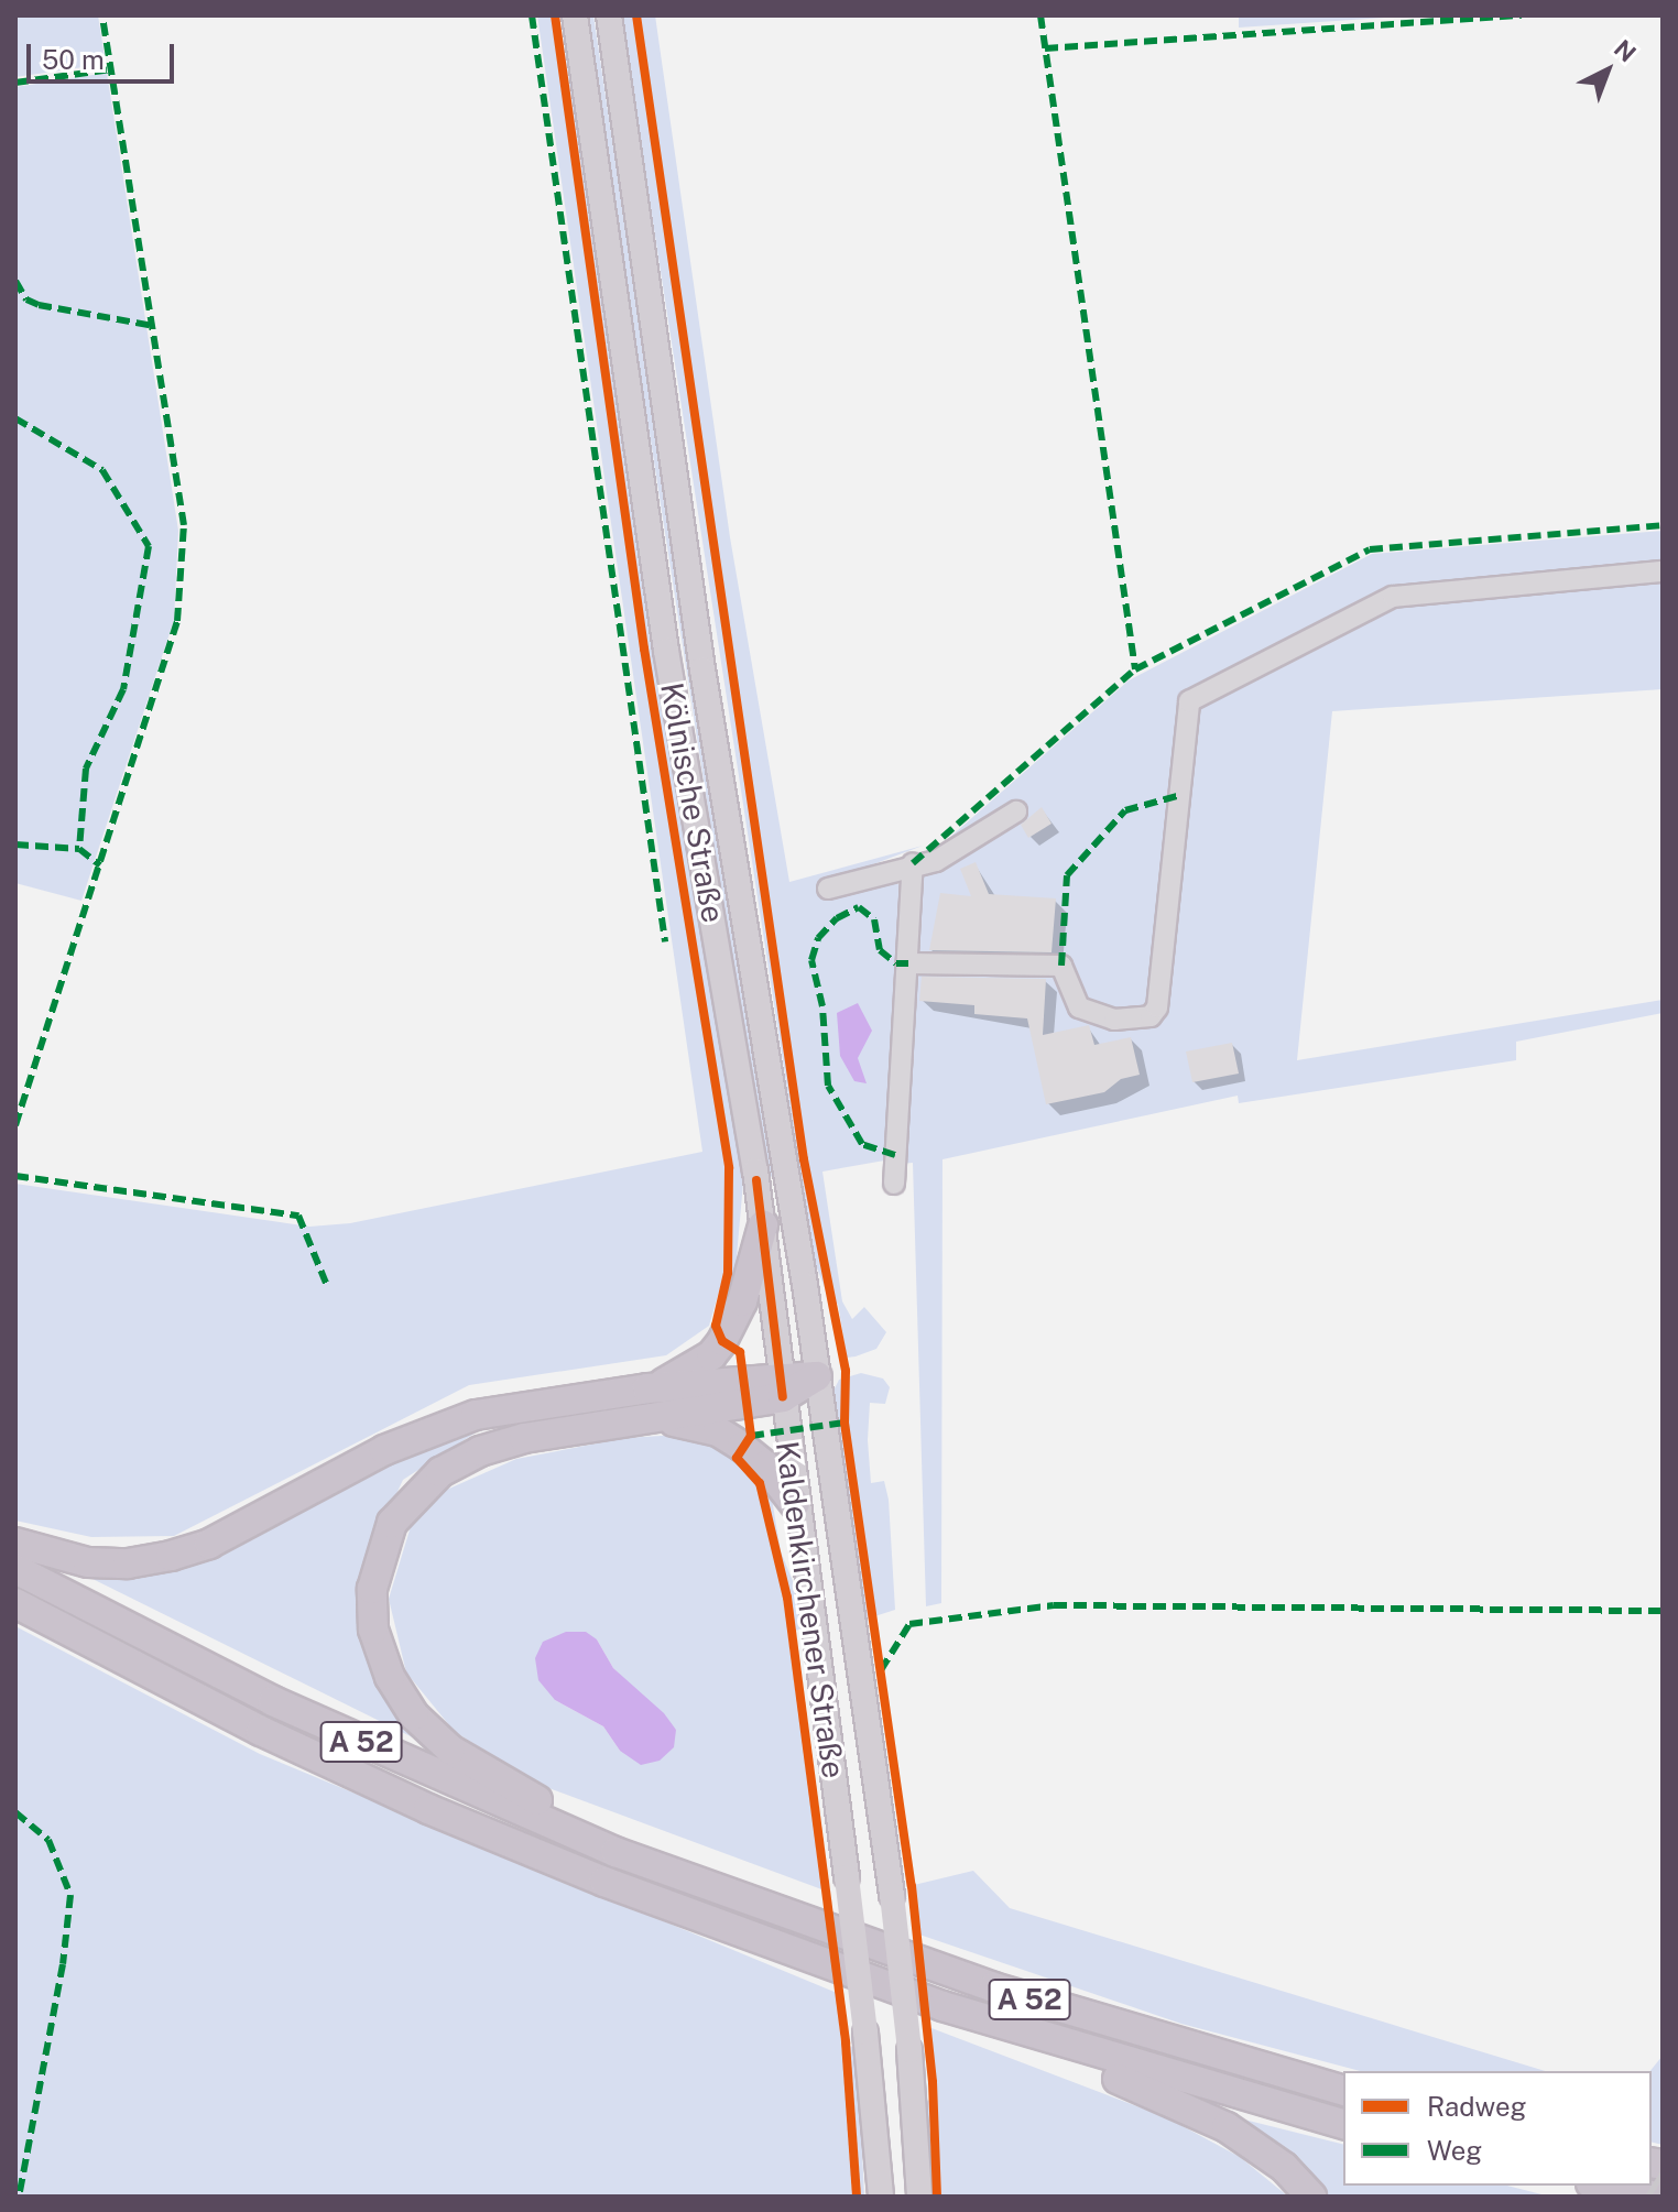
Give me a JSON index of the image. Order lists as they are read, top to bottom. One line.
{"streets":{"highway":["A 52"],"main road":["Kölnische Straße","Kaldenkirchener Straße"]},"crossings":[["Kölnische Straße","Kaldenkirchener Straße"]],"legend":["Radweg","Weg"],"scale_bar":"50 m","north":"top right"}
